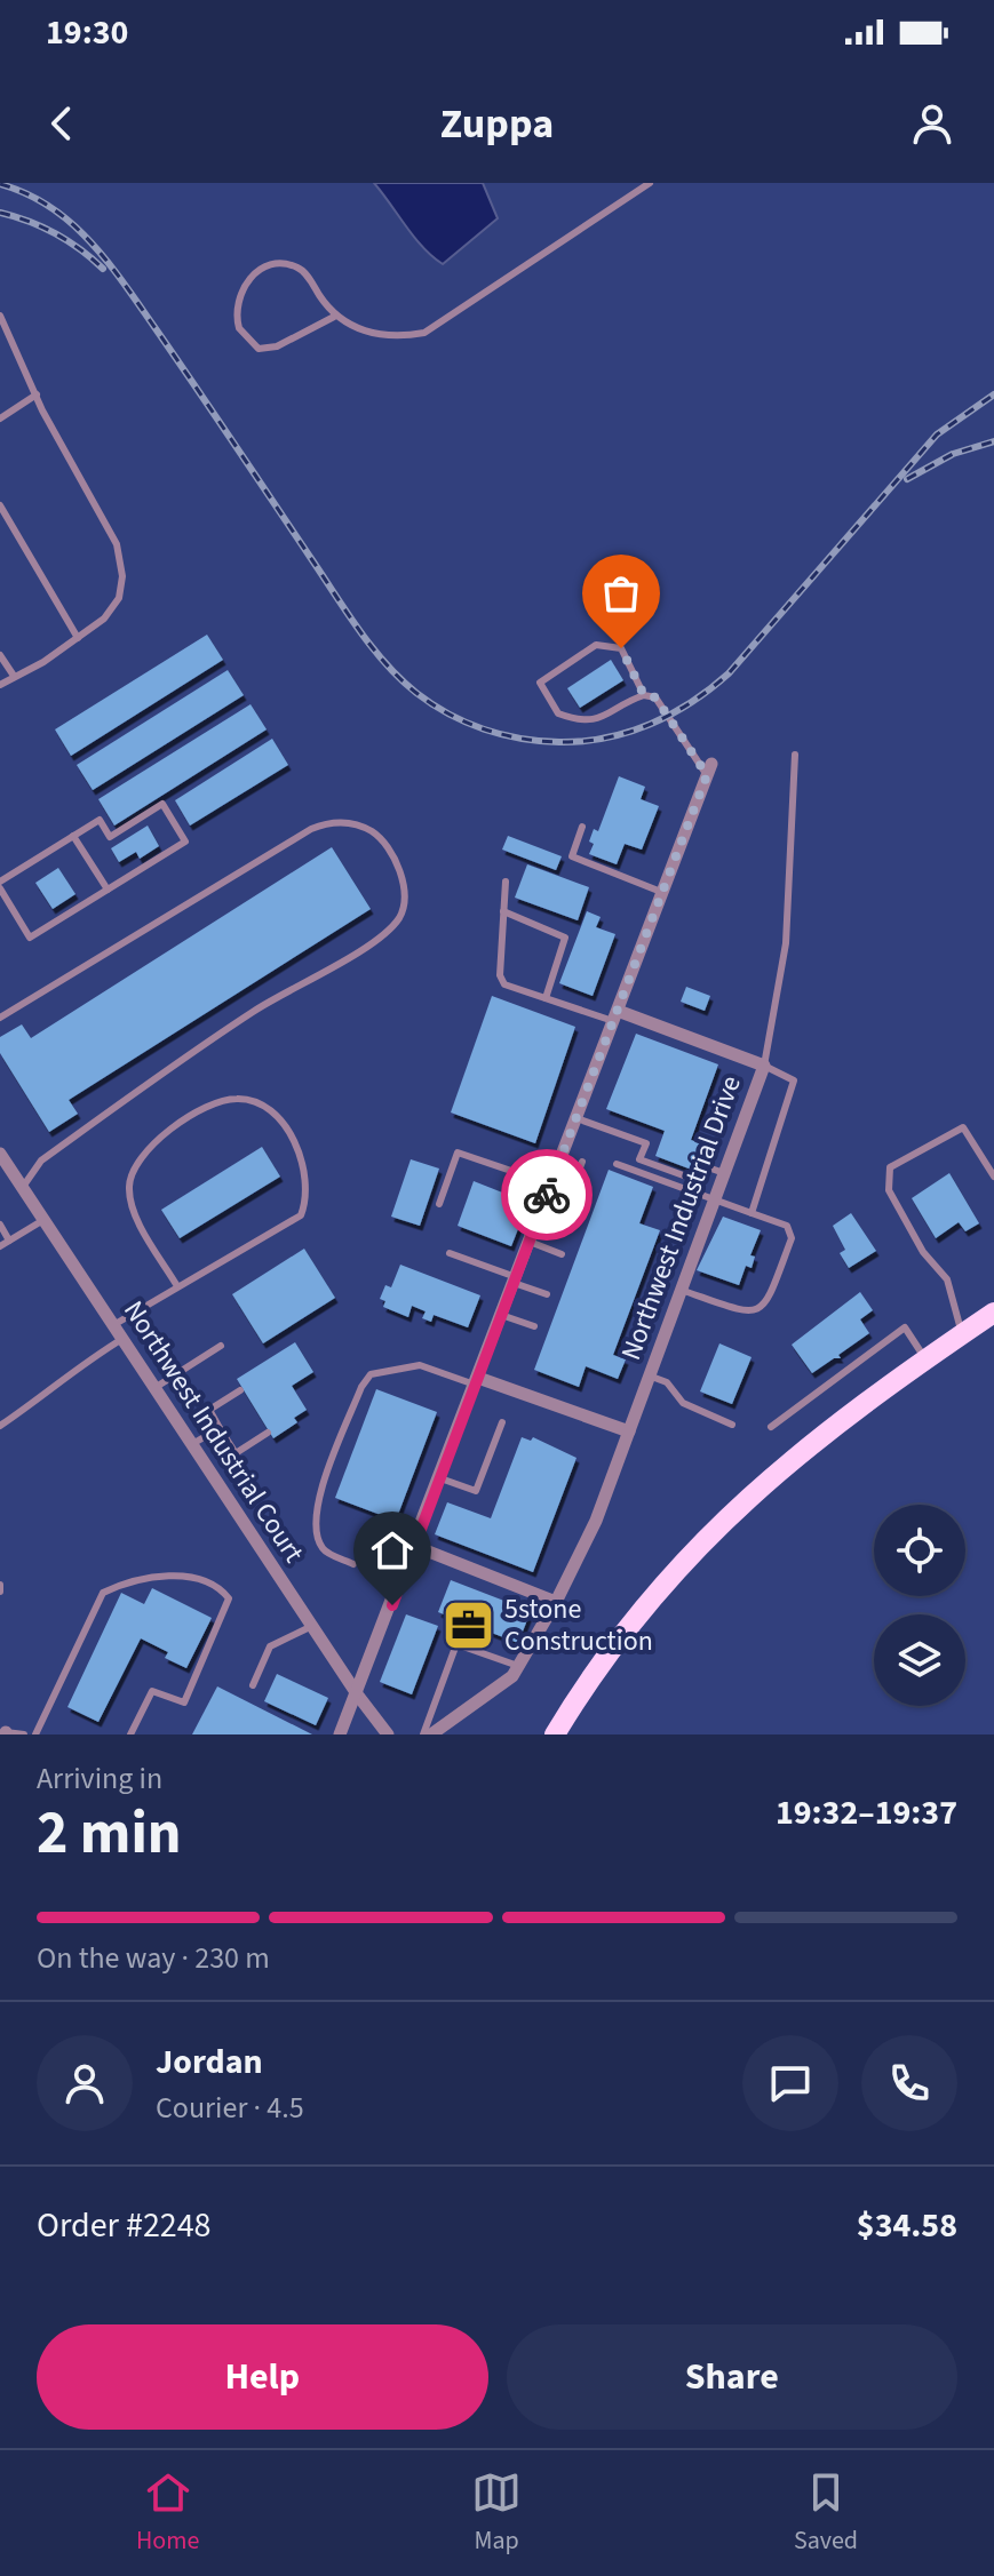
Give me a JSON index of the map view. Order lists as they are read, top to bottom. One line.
{"streets":{"street":["Northwest Industrial Drive","Northwest Industrial Court"]},"places":{"office":["5stone Construction"]},"page":{"status":"19:30","header":"Zuppa","heading":["2 min","Arriving in","19:32–19:37"],"panel":["Jordan","Courier · 4.5","Order #2248","$34.58"],"bar":"On the way · 230 m","buttons":["Help","Share"],"tabs":["Home","Map","Saved"]}}
